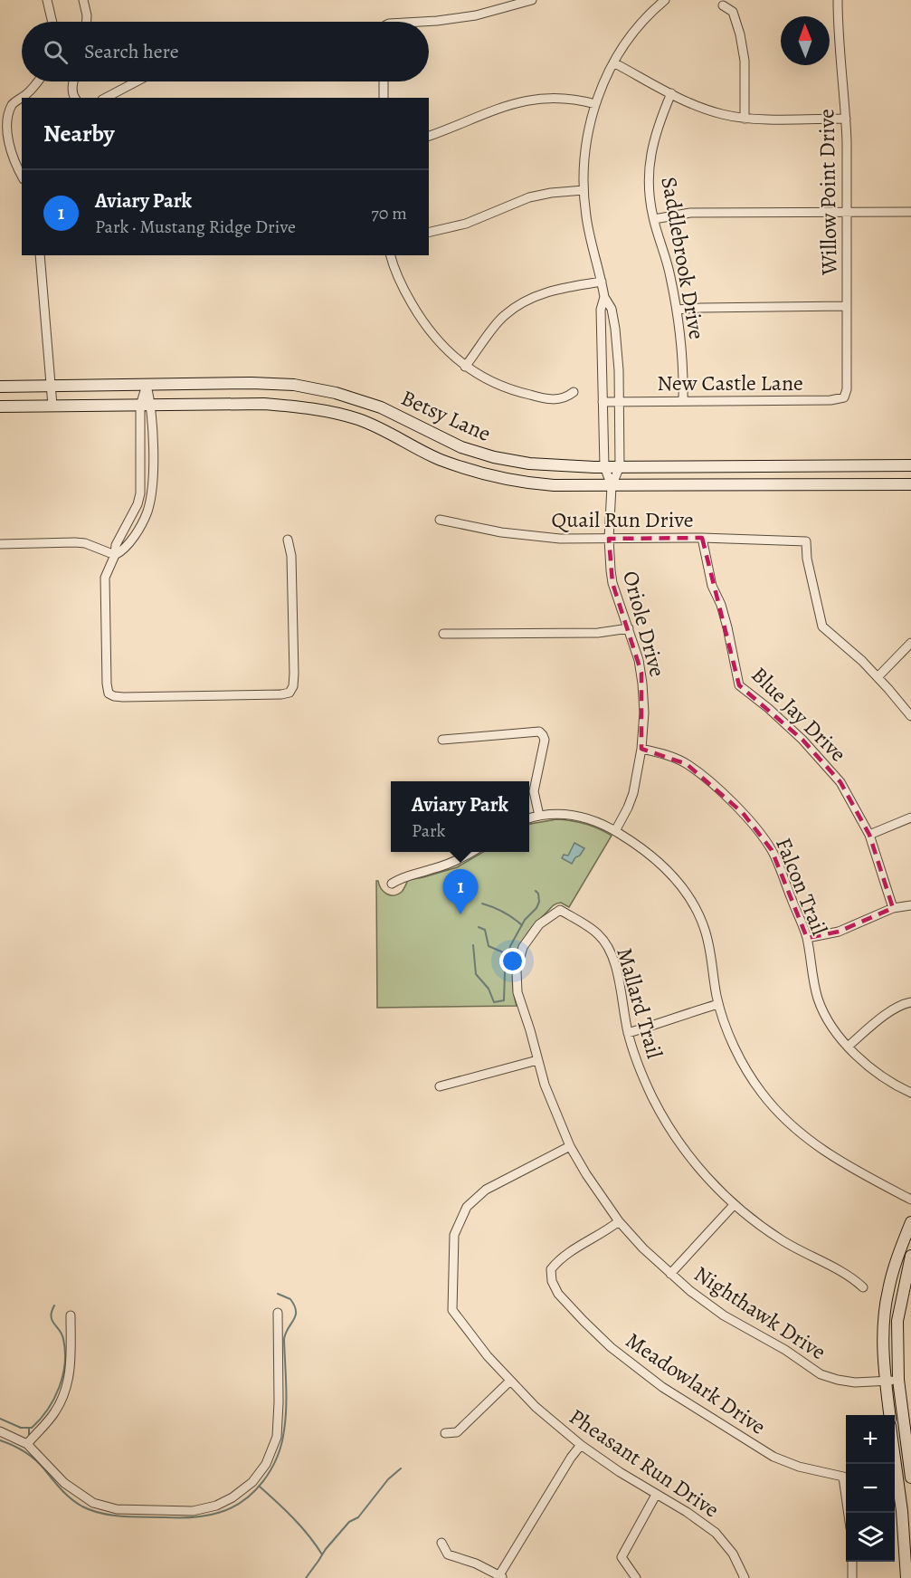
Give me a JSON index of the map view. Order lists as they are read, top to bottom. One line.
{"streets":{"main road":["Betsy Lane"],"street":["Willow Point Drive","Saddlebrook Drive","New Castle Lane","Quail Run Drive","Oriole Drive","Blue Jay Drive","Falcon Trail","Mallard Trail","Nighthawk Drive","Meadowlark Drive","Pheasant Run Drive"]},"crossings":[["Willow Point Drive","New Castle Lane"],["Saddlebrook Drive","New Castle Lane"],["New Castle Lane","Oriole Drive"],["Betsy Lane","Oriole Drive"],["Quail Run Drive","Oriole Drive"],["Quail Run Drive","Blue Jay Drive"],["Oriole Drive","Falcon Trail"],["Mallard Trail","Nighthawk Drive"],["Nighthawk Drive","Meadowlark Drive"],["Nighthawk Drive","Pheasant Run Drive"]],"north":"top","page":{"search":"Search here","heading":"Nearby","list":[{"mark":"1","name":"Aviary Park","note":"Park · Mustang Ridge Drive","value":"70 m"}],"popup":["Aviary Park","Park"],"pins":"1","map_buttons":["+","−"]}}
